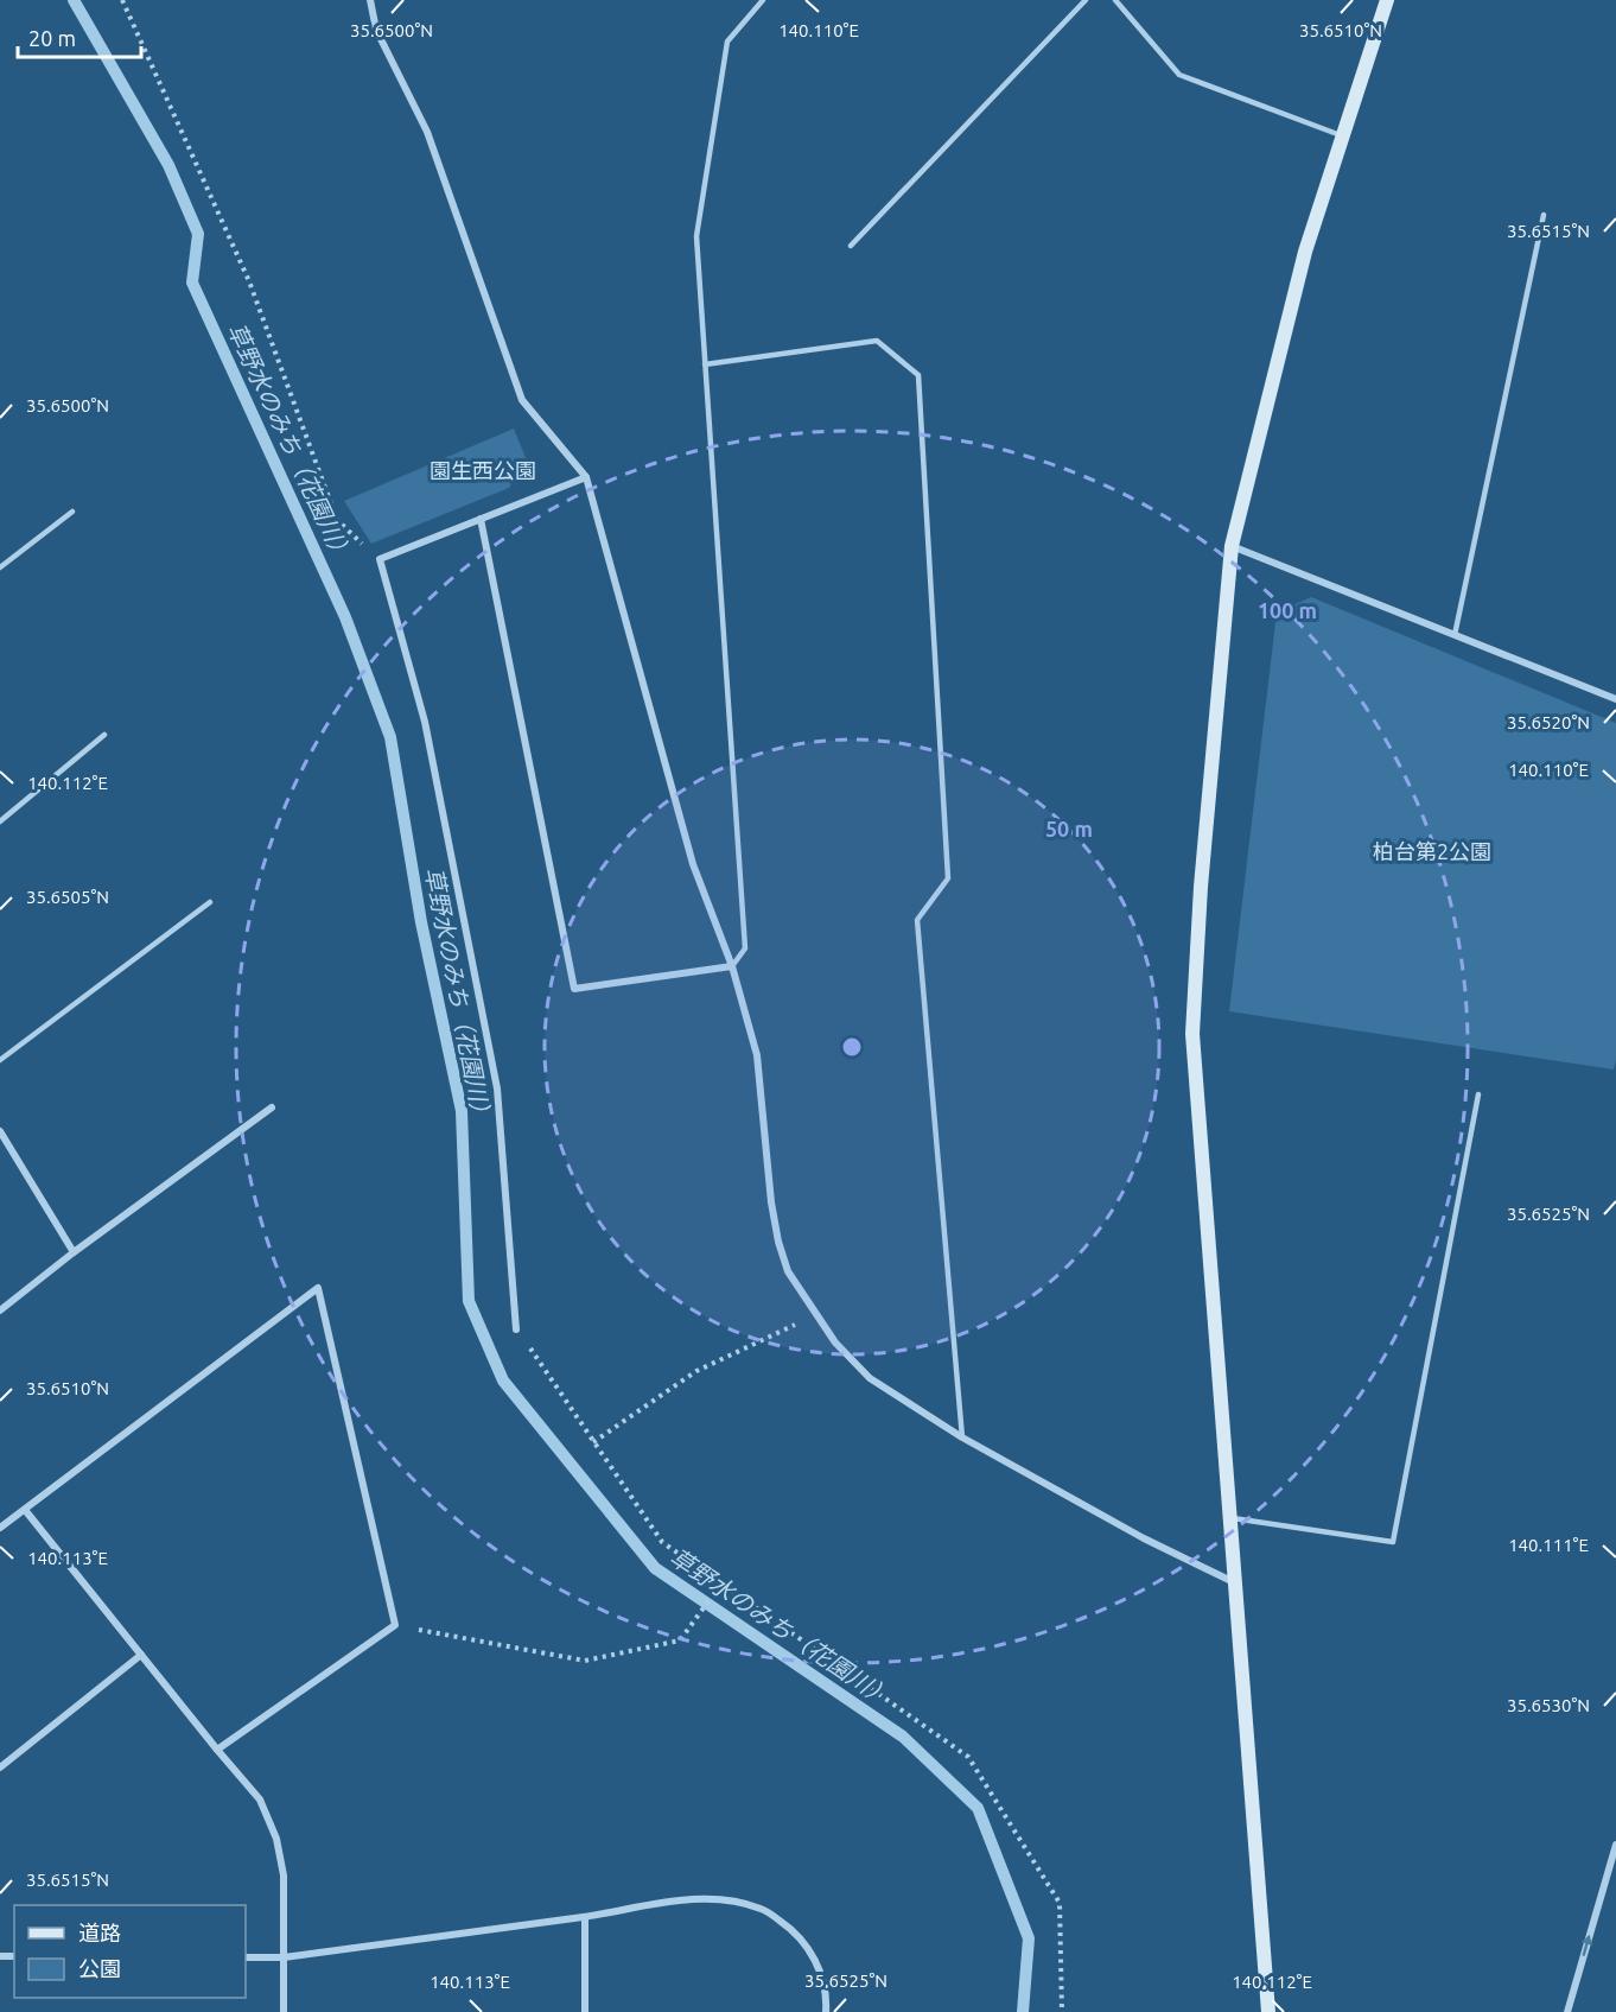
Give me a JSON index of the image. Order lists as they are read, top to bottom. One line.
{"water":["草野水のみち（花園川）"],"parks":["園生西公園","柏台第2公園"],"legend":["道路","公園"],"scale_bar":"20 m","coordinates":["140.110°E","35.6500°N","35.6510°N","35.6515°N","35.6520°N","140.112°E","35.6505°N","35.6525°N","140.111°E","140.113°E","35.6530°N"],"rings":["100 m","50 m"]}
